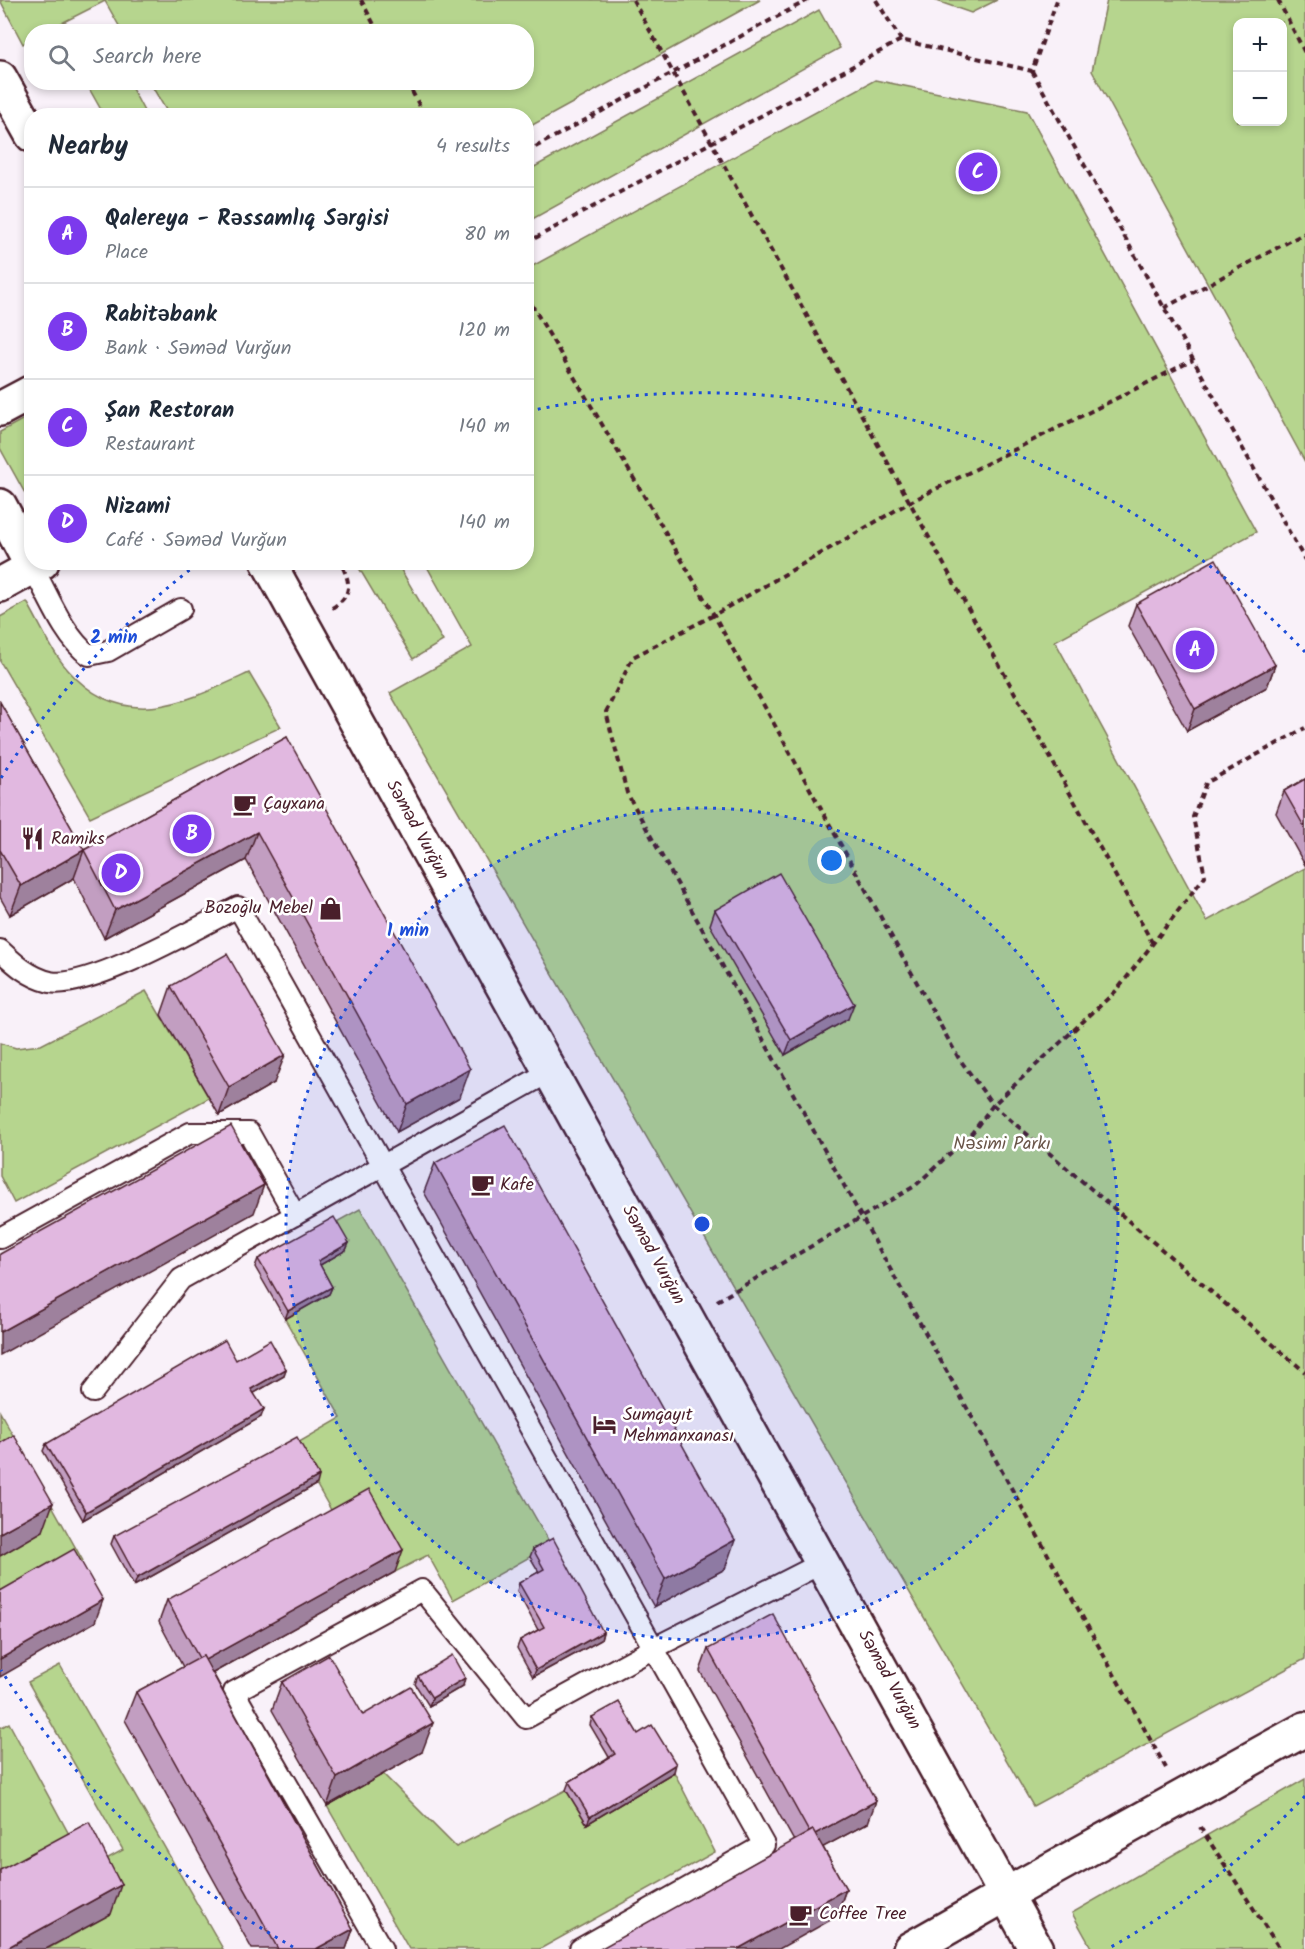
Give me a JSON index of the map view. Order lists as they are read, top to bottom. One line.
{"streets":{"main road":["Səməd Vurğun"]},"parks":["Nəsimi Parkı"],"places":{"cafe":["Çayxana","Kafe","Coffee Tree"],"restaurant":["Ramiks"],"shop":["Bozoğlu Mebel"],"hotel":["Sumqayıt Mehmanxanası"]},"page":{"map_buttons":["+","−"],"search":"Search here","heading":["Nearby","4 results"],"pins":["C","A","B","D"],"list":[{"mark":"A","name":"Qalereya - Rəssamlıq Sərgisi","note":"Place","value":"80 m"},{"mark":"B","name":"Rabitəbank","note":"Bank · Səməd Vurğun","value":"120 m"},{"mark":"C","name":"Şan Restoran","note":"Restaurant","value":"140 m"},{"mark":"D","name":"Nizami","note":"Café · Səməd Vurğun","value":"140 m"}]},"rings":["2 min","1 min"]}
